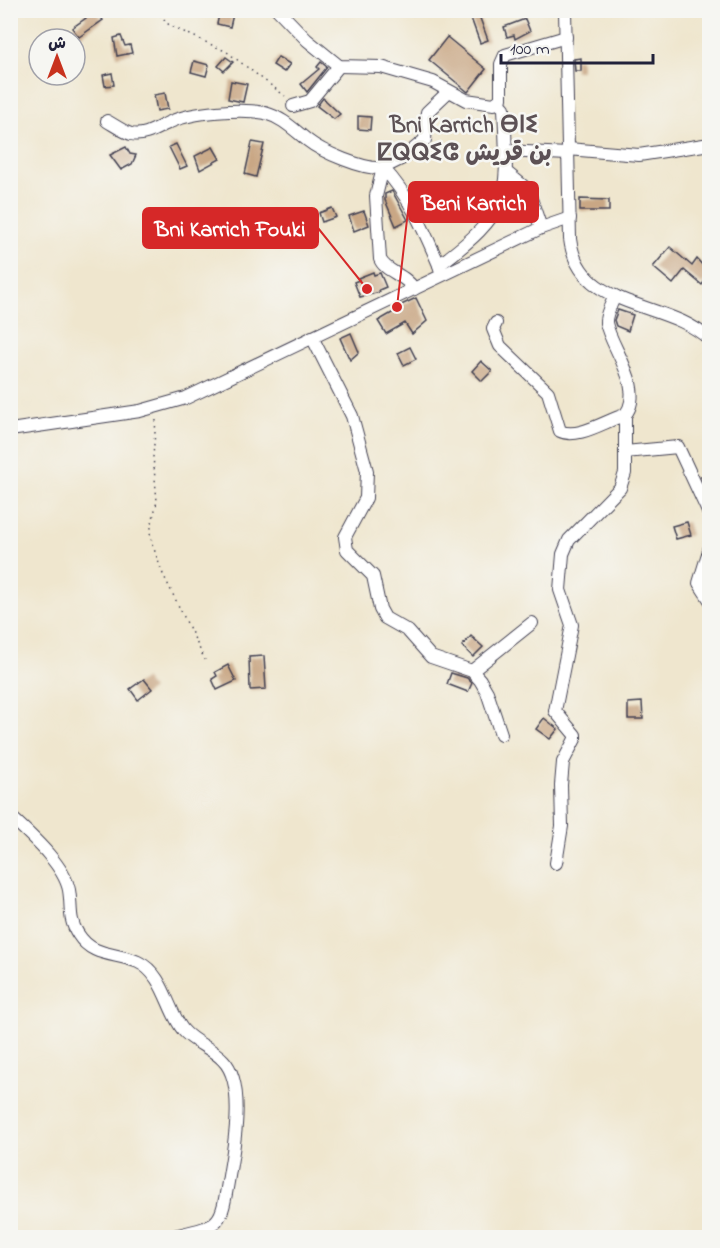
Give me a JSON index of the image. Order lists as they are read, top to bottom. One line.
{"districts":["Bni Karrich ⴱⵏⵉ ⵇⵕⵕⵉⵛ بن قريش"],"places":["Bni Karrich Fouki","Beni Karrich"],"scale_bar":"100 m","north":"top"}
